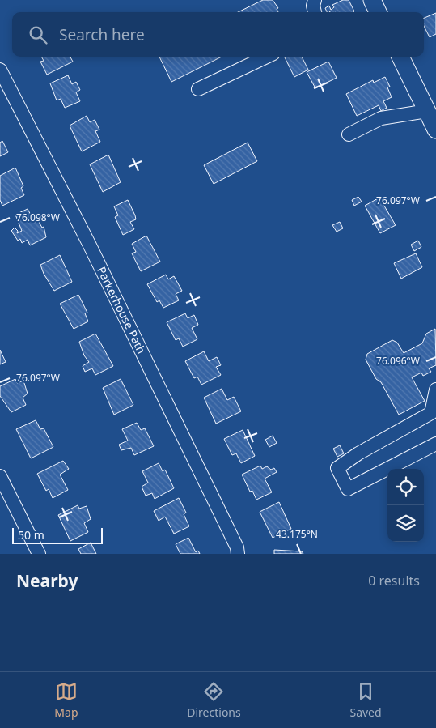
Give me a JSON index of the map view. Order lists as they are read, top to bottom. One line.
{"streets":{"street":["Parkerhouse Path"]},"scale_bar":"50 m","page":{"search":"Search here","scale":"50 m","heading":["Nearby","0 results"],"nav":["Map","Directions","Saved"]},"coordinates":["76.097°W","76.098°W","76.096°W","43.175°N"]}
